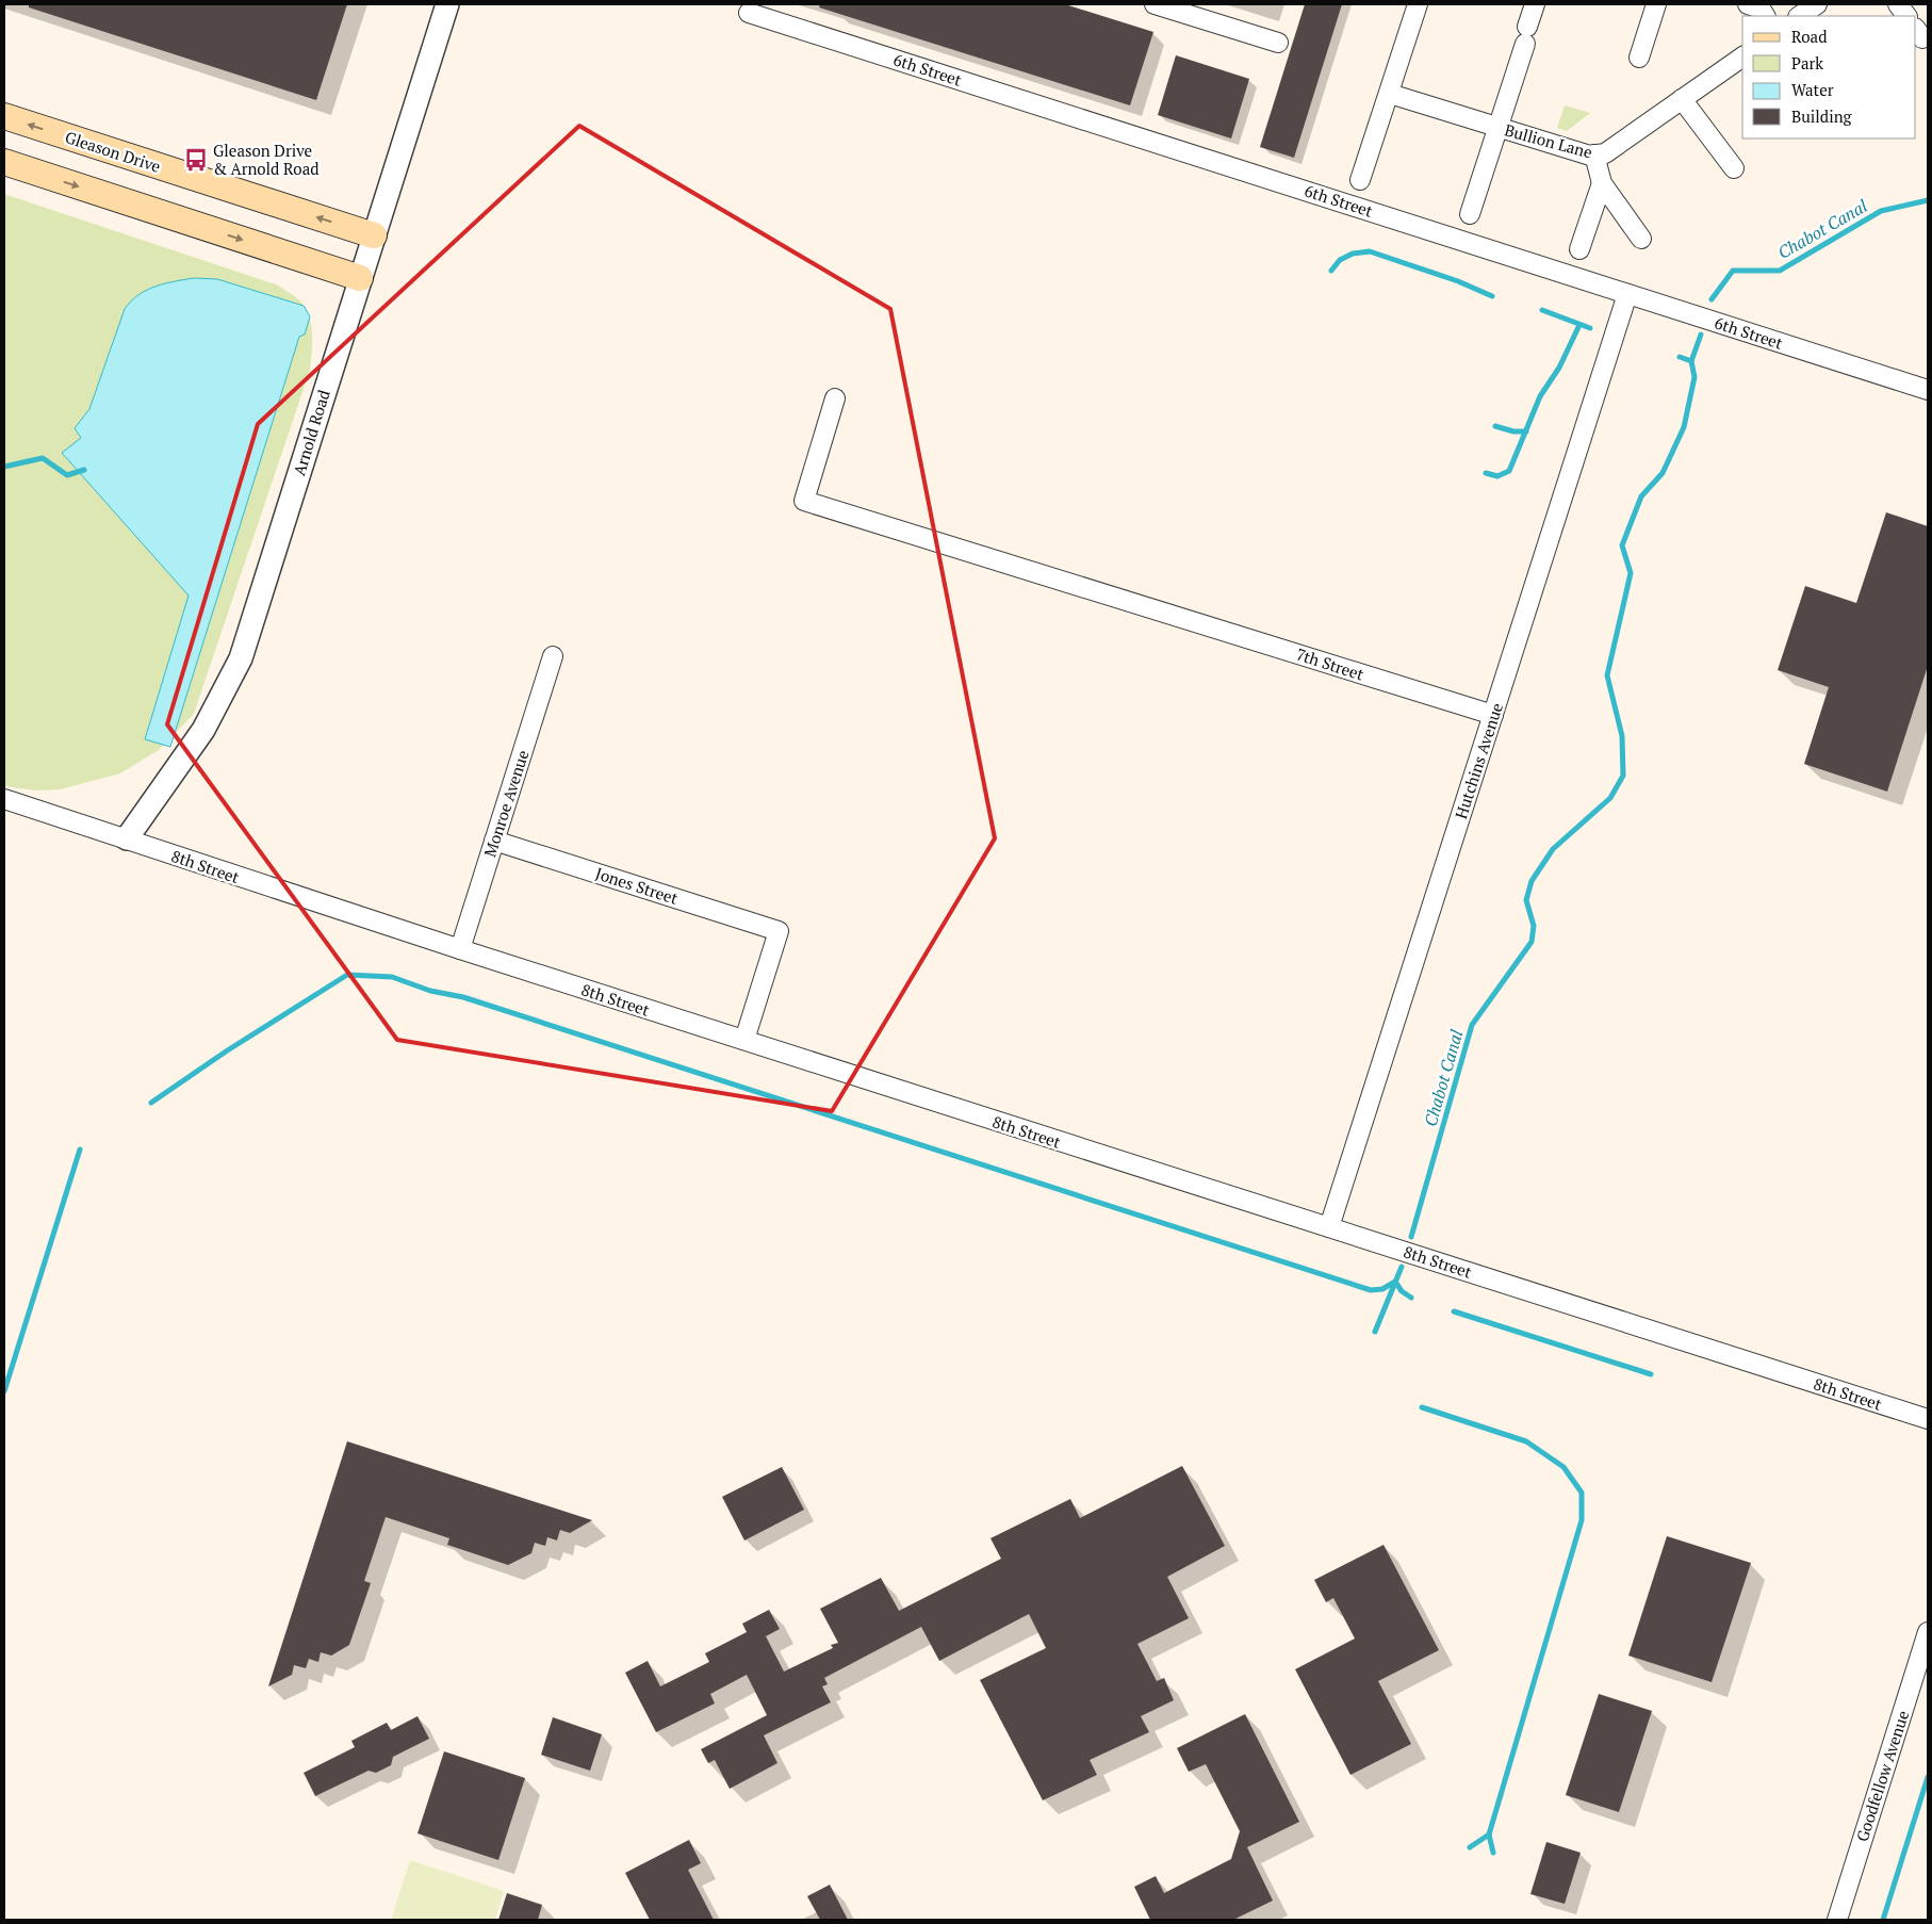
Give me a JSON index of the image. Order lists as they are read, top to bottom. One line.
{"streets":{"main road":["Gleason Drive"],"street":["6th Street","Bullion Lane","Arnold Road","7th Street","Hutchins Avenue","Monroe Avenue","8th Street","Jones Street","Goodfellow Avenue"]},"crossings":[["6th Street","Hutchins Avenue"],["Gleason Drive","Arnold Road"],["Arnold Road","8th Street"],["7th Street","Hutchins Avenue"],["Hutchins Avenue","8th Street"],["Monroe Avenue","8th Street"],["Monroe Avenue","Jones Street"],["8th Street","Jones Street"]],"water":["Chabot Canal"],"places":{"bus stop":["Gleason Drive & Arnold Road"]},"legend":["Road","Park","Water","Building"]}
